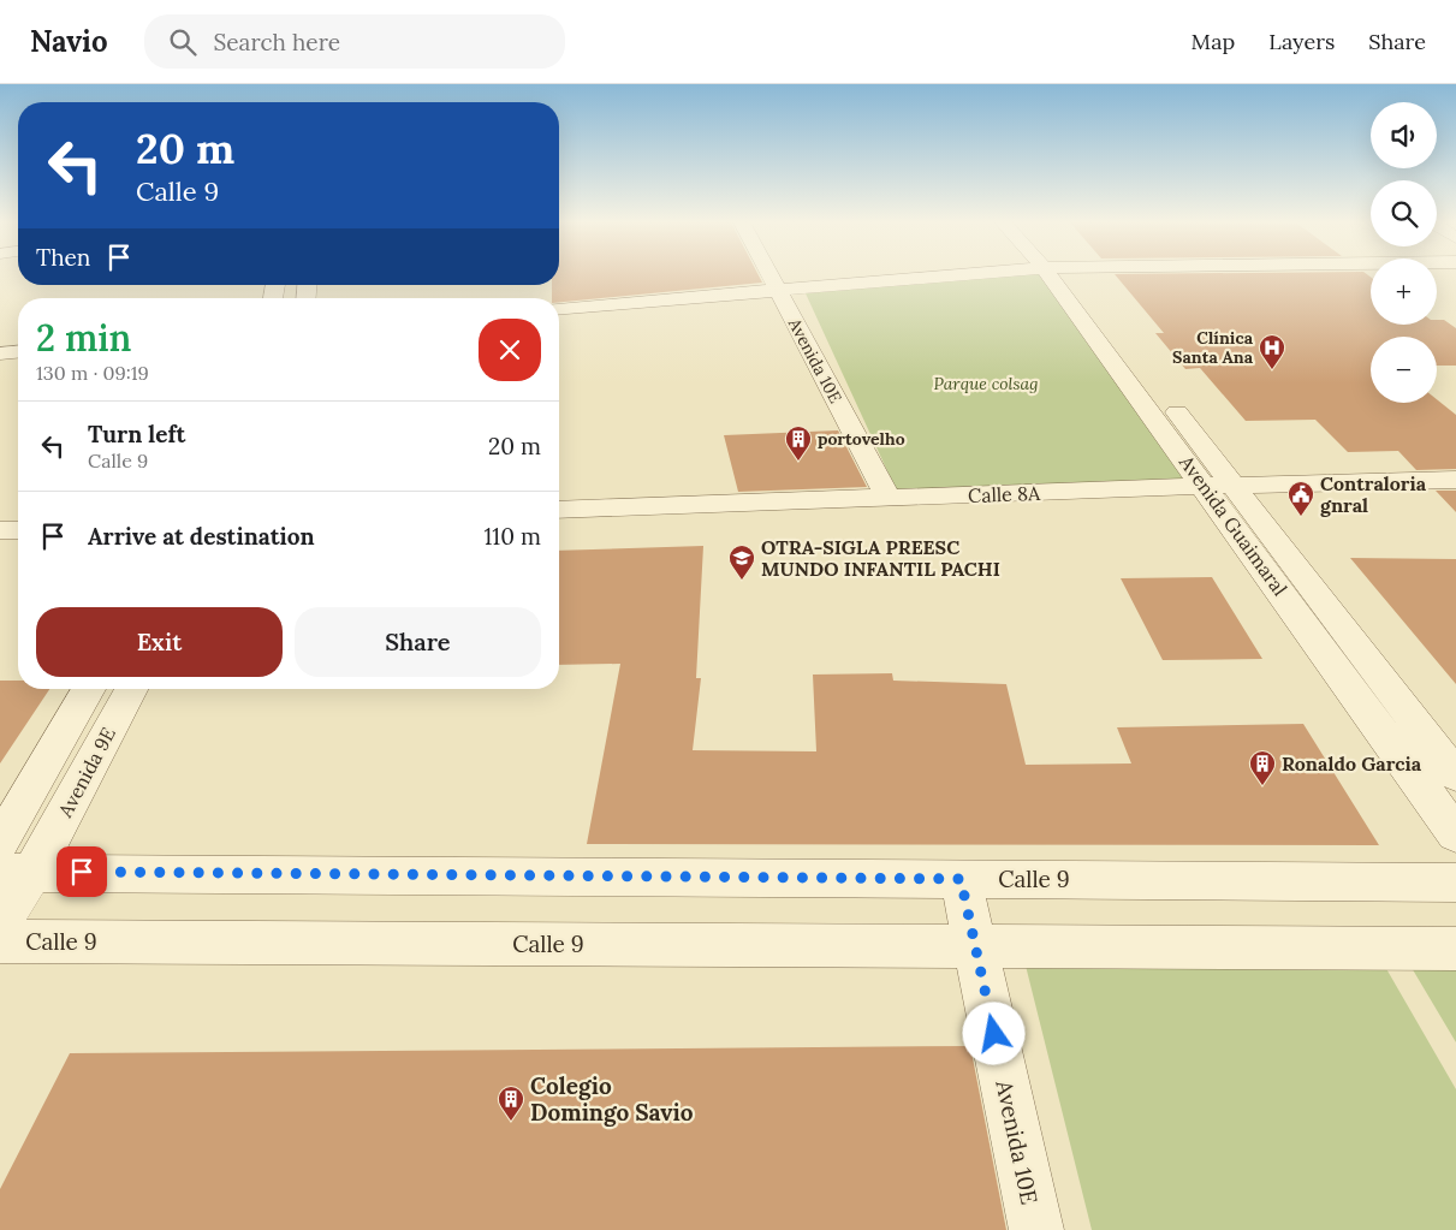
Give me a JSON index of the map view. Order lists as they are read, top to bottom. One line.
{"streets":{"street":["Avenida 10E","Calle 8A","Avenida Guaimaral","Avenida 9E","Calle 9"]},"crossings":[["Avenida 10E","Calle 8A"],["Avenida 10E","Calle 9"],["Calle 8A","Avenida Guaimaral"],["Avenida 9E","Calle 9"]],"parks":["Parque colsag"],"places":{"hospital":["Clínica Santa Ana"],"building":["portovelho","Ronaldo Garcia","Colegio Domingo Savio"],"public building":["Contraloria gnral"],"school or university":["OTRA-SIGLA PREESC MUNDO INFANTIL PACHI"]},"page":{"header":"Navio","search":"Search here","nav":["Map","Layers","Share"],"map_buttons":["+","−"],"turn":["20 m","Calle 9"],"then":"Then","heading":["2 min","130 m · 09:19"],"list":[{"name":"Turn left","note":"Calle 9","value":"20 m"},{"name":"Arrive at destination","value":"110 m"}],"buttons":["Exit","Share"]}}
